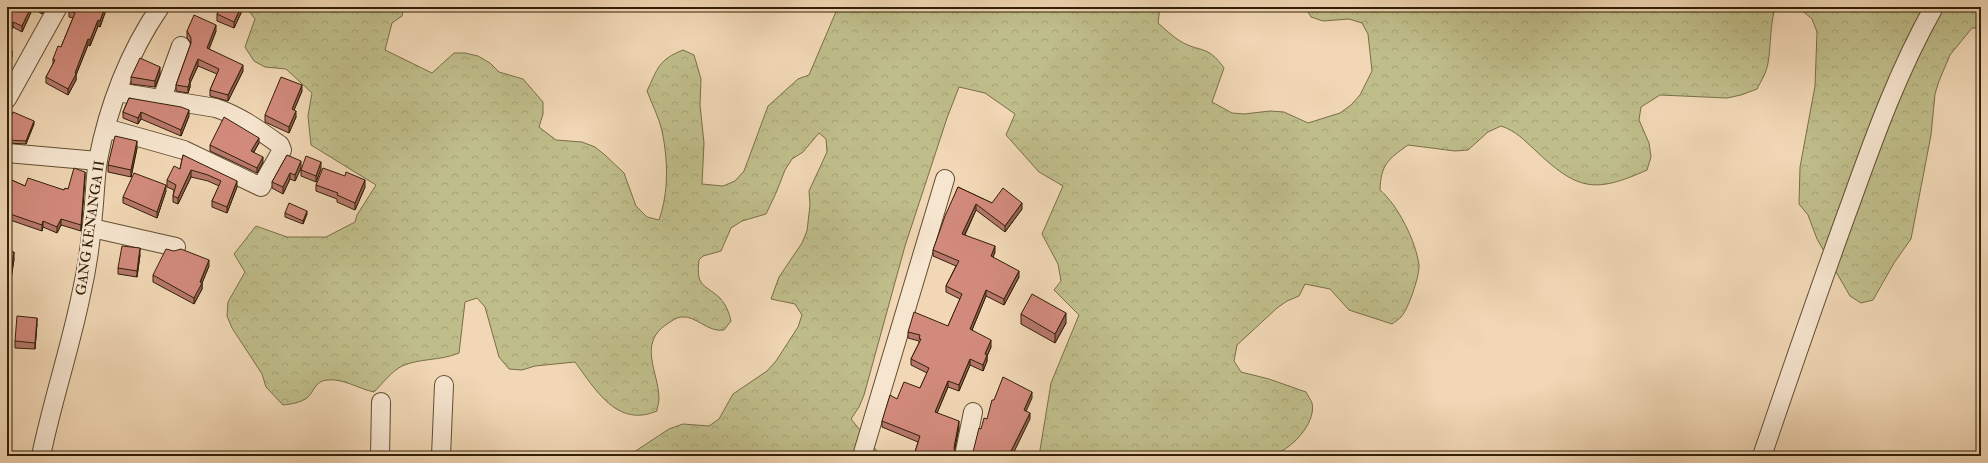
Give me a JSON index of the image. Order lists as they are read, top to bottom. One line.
{"streets":{"street":["GANG KENANGA II"]}}
